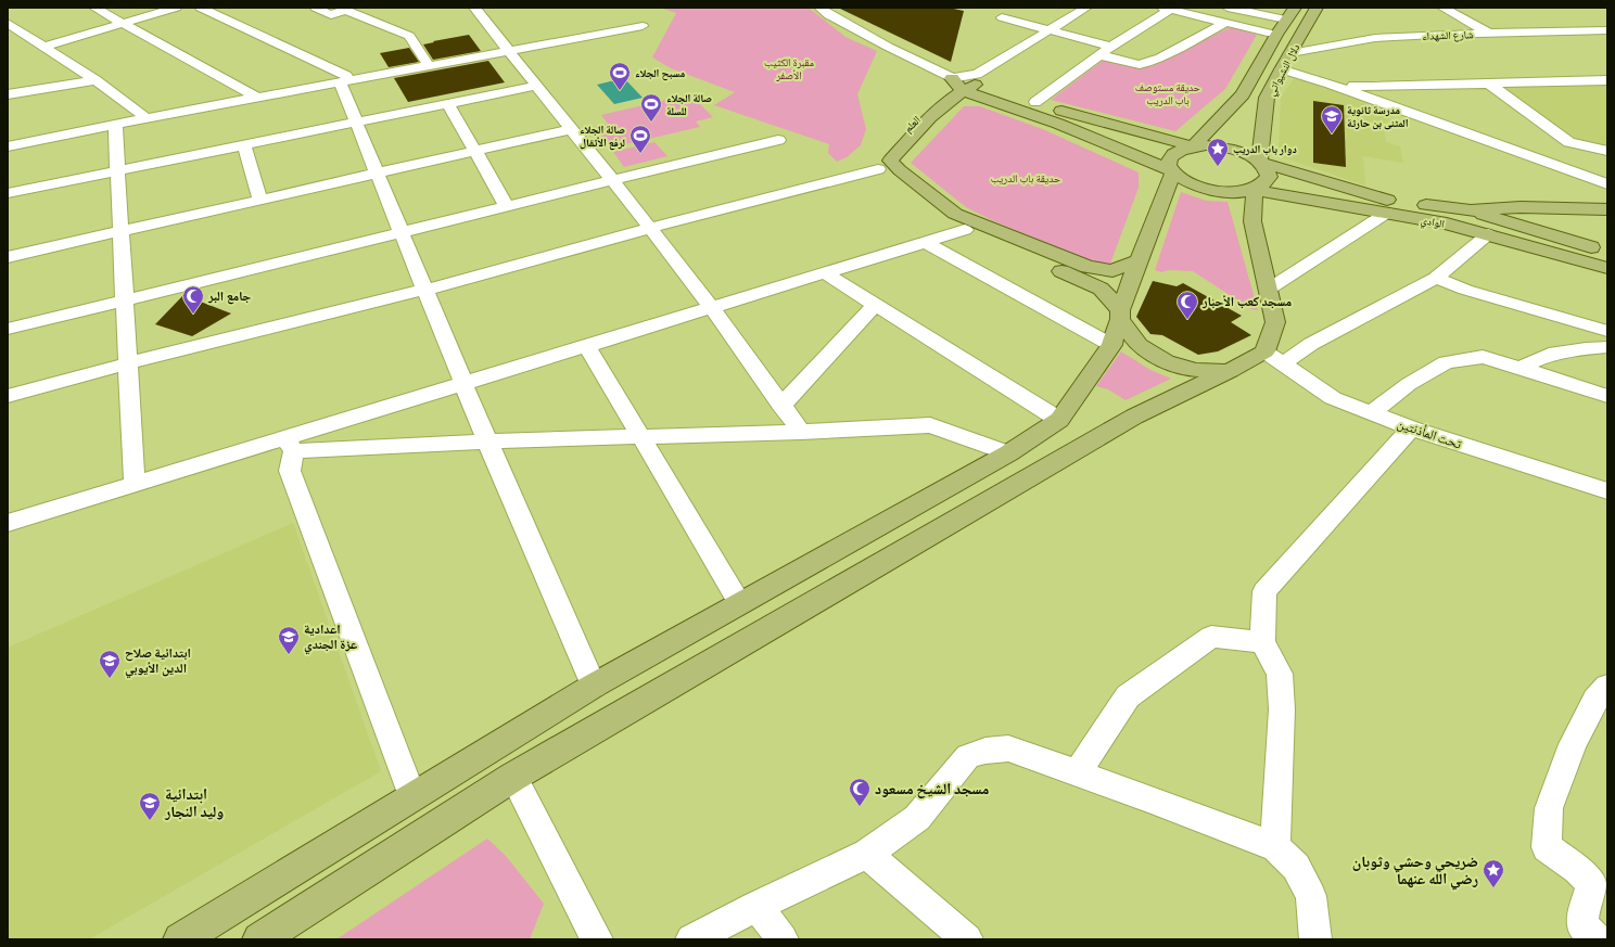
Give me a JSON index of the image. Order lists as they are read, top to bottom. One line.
{"streets":{"main road":["دلال النشيواتي","العلم","الوادي"],"street":["شارع الشهداء","تحت المأذنتين"]},"crossings":[["شارع الشهداء","دلال النشيواتي"]],"parks":["مقبرة الكثيب الأصفر","حديقة مستوصف باب الدريب","حديقة باب الدريب"],"places":{"sports":["مسبح الجلاء","صالة الجلاء للسلة","صالة الجلاء لرفع الأثقال"],"school or university":["مدرسة ثانوية المثنى بن حارثة","اعدادية عزة الجندي","ابتدائية صلاح الدين الأيوبي","ابتدائية وليد النجار"],"place":["دوار باب الدريب","ضريحي وحشي وثوبان رضي الله عنهما"],"mosque":["جامع البر","مسجد كعب الأحبار","مسجد الشيخ مسعود"]}}
